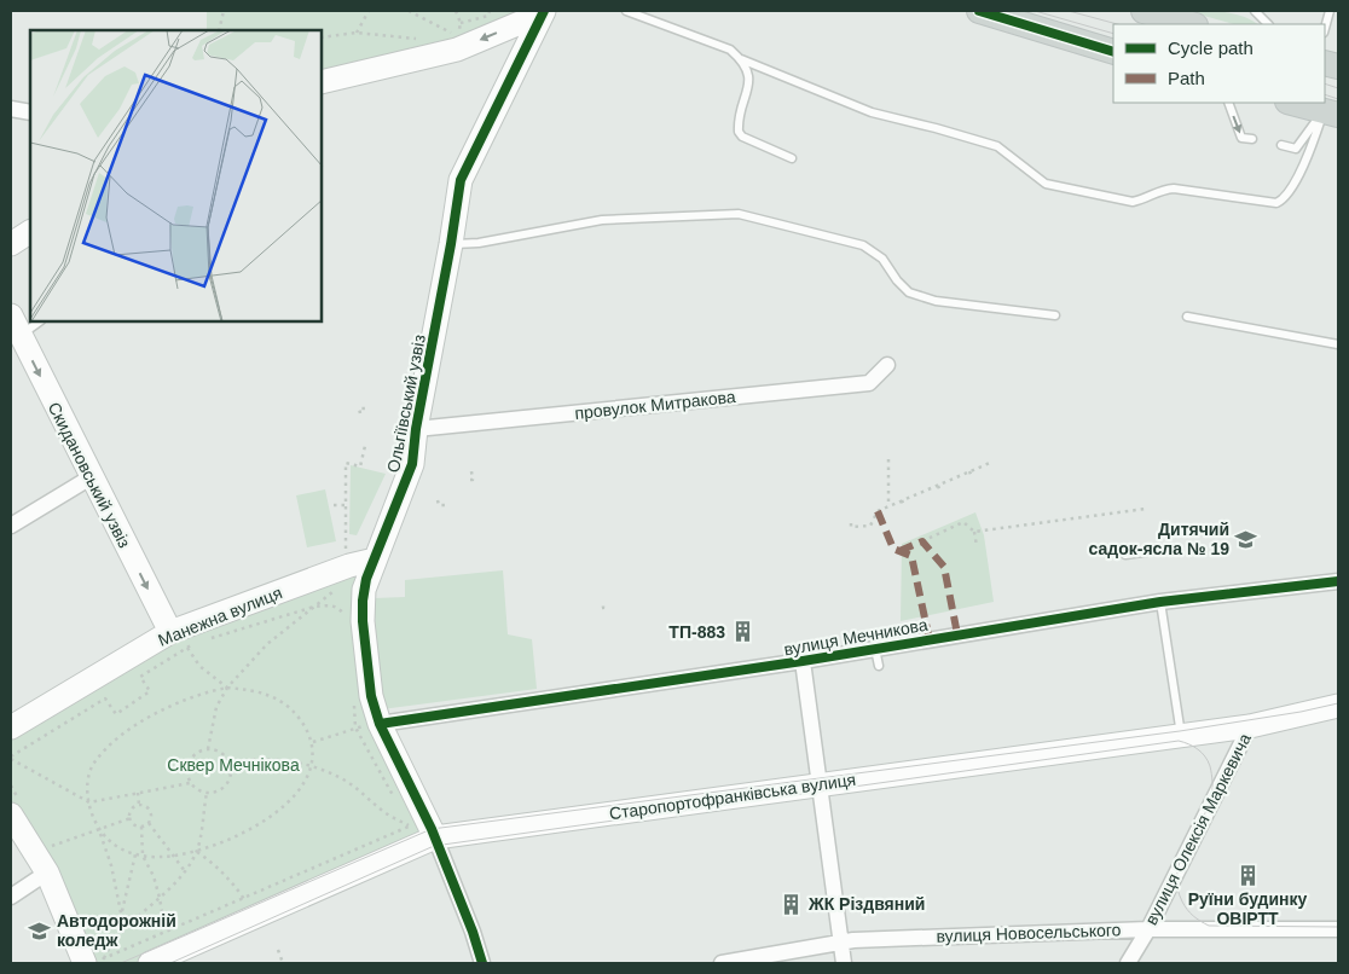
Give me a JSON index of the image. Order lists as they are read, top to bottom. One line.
{"streets":{"street":["Ольгіївський узвіз","провулок Митракова","Скидановський узвіз","Манежна вулиця","вулиця Мечникова","Старопортофранківська вулиця","вулиця Олексія Маркевича","вулиця Новосельського"]},"crossings":[["Ольгіївський узвіз","провулок Митракова"],["Ольгіївський узвіз","Манежна вулиця"],["Ольгіївський узвіз","вулиця Мечникова"],["Ольгіївський узвіз","Старопортофранківська вулиця"],["Скидановський узвіз","Манежна вулиця"],["Старопортофранківська вулиця","вулиця Олексія Маркевича"],["вулиця Олексія Маркевича","вулиця Новосельського"]],"one_way":["Скидановський узвіз"],"parks":["Сквер Мечнікова"],"places":{"school or university":["Дитячий садок-ясла № 19","Автодорожній коледж"],"building":["ТП-883","Руїни будинку ОВІРТТ","ЖК Різдвяний"]},"legend":["Cycle path","Path"]}
